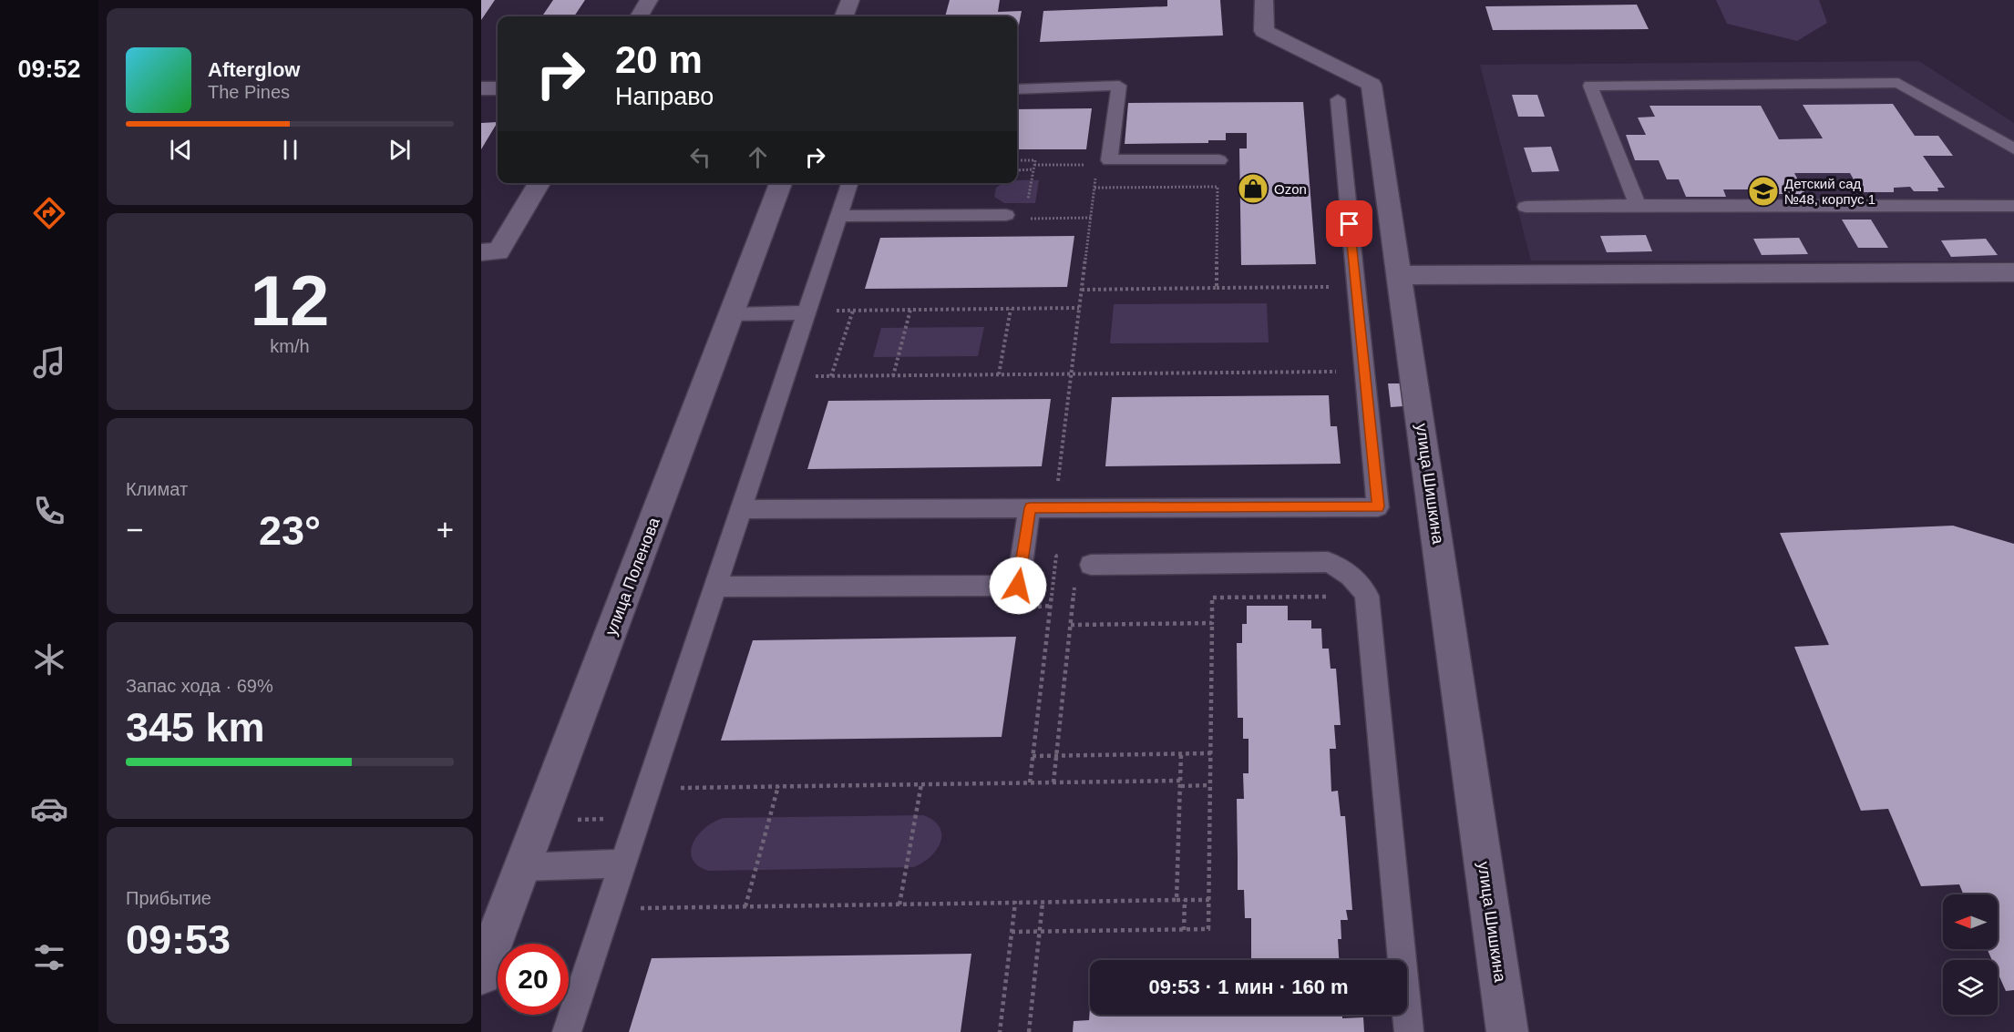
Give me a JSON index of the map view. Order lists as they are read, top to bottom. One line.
{"streets":{"street":["улица Шишкина","улица Поленова"]},"places":{"shop":["Ozon"],"school or university":["Детский сад №48, корпус 1"]},"north":"left","page":{"tabs":"09:52","turn":["20 m","Направо"],"song":["Afterglow","The Pines"],"tile":[["12","km/h"],"Климат",["Запас хода · 69%","345 km"],["Прибытие","09:53"]],"heat":["−","23°","+"],"limit":"20","trip":"09:53 · 1 мин · 160 m"}}
